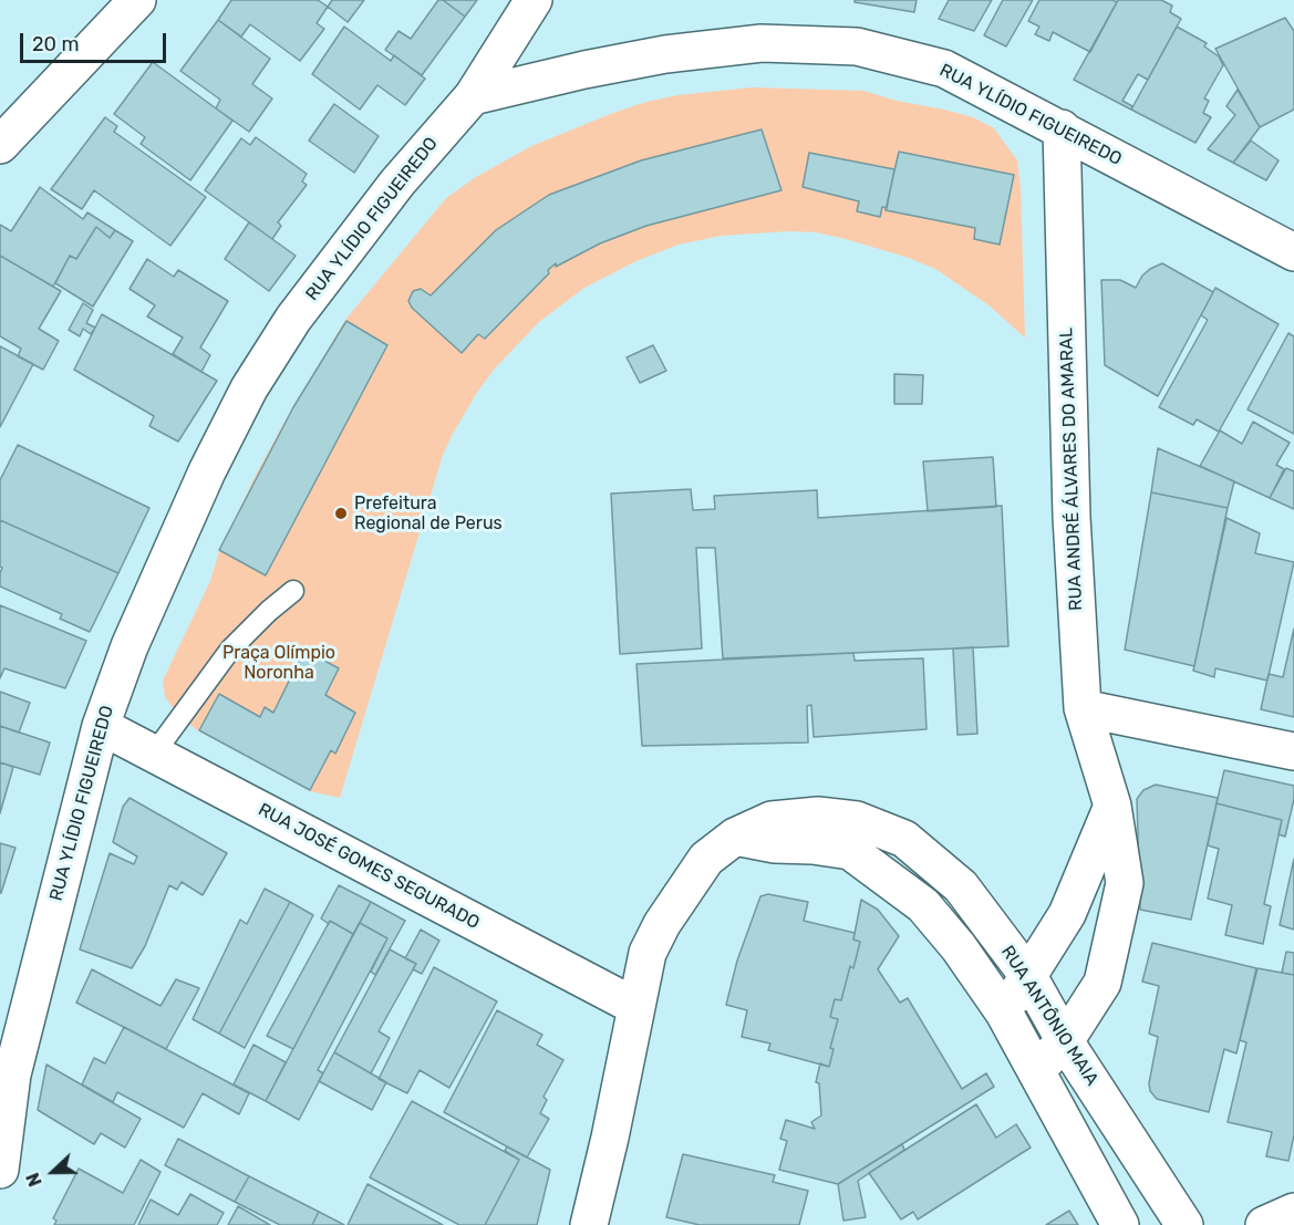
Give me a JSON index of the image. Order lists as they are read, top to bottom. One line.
{"streets":{"street":["RUA YLÍDIO FIGUEIREDO","RUA ANDRÉ ÁLVARES DO AMARAL","RUA JOSÉ GOMES SEGURADO","RUA ANTÔNIO MAIA"]},"crossings":[["RUA YLÍDIO FIGUEIREDO","RUA ANDRÉ ÁLVARES DO AMARAL"],["RUA YLÍDIO FIGUEIREDO","RUA JOSÉ GOMES SEGURADO"],["RUA ANDRÉ ÁLVARES DO AMARAL","RUA ANTÔNIO MAIA"],["RUA JOSÉ GOMES SEGURADO","RUA ANTÔNIO MAIA"]],"parks":["Praça Olímpio Noronha"],"places":["Prefeitura Regional de Perus"],"scale_bar":"20 m","north":"left"}
